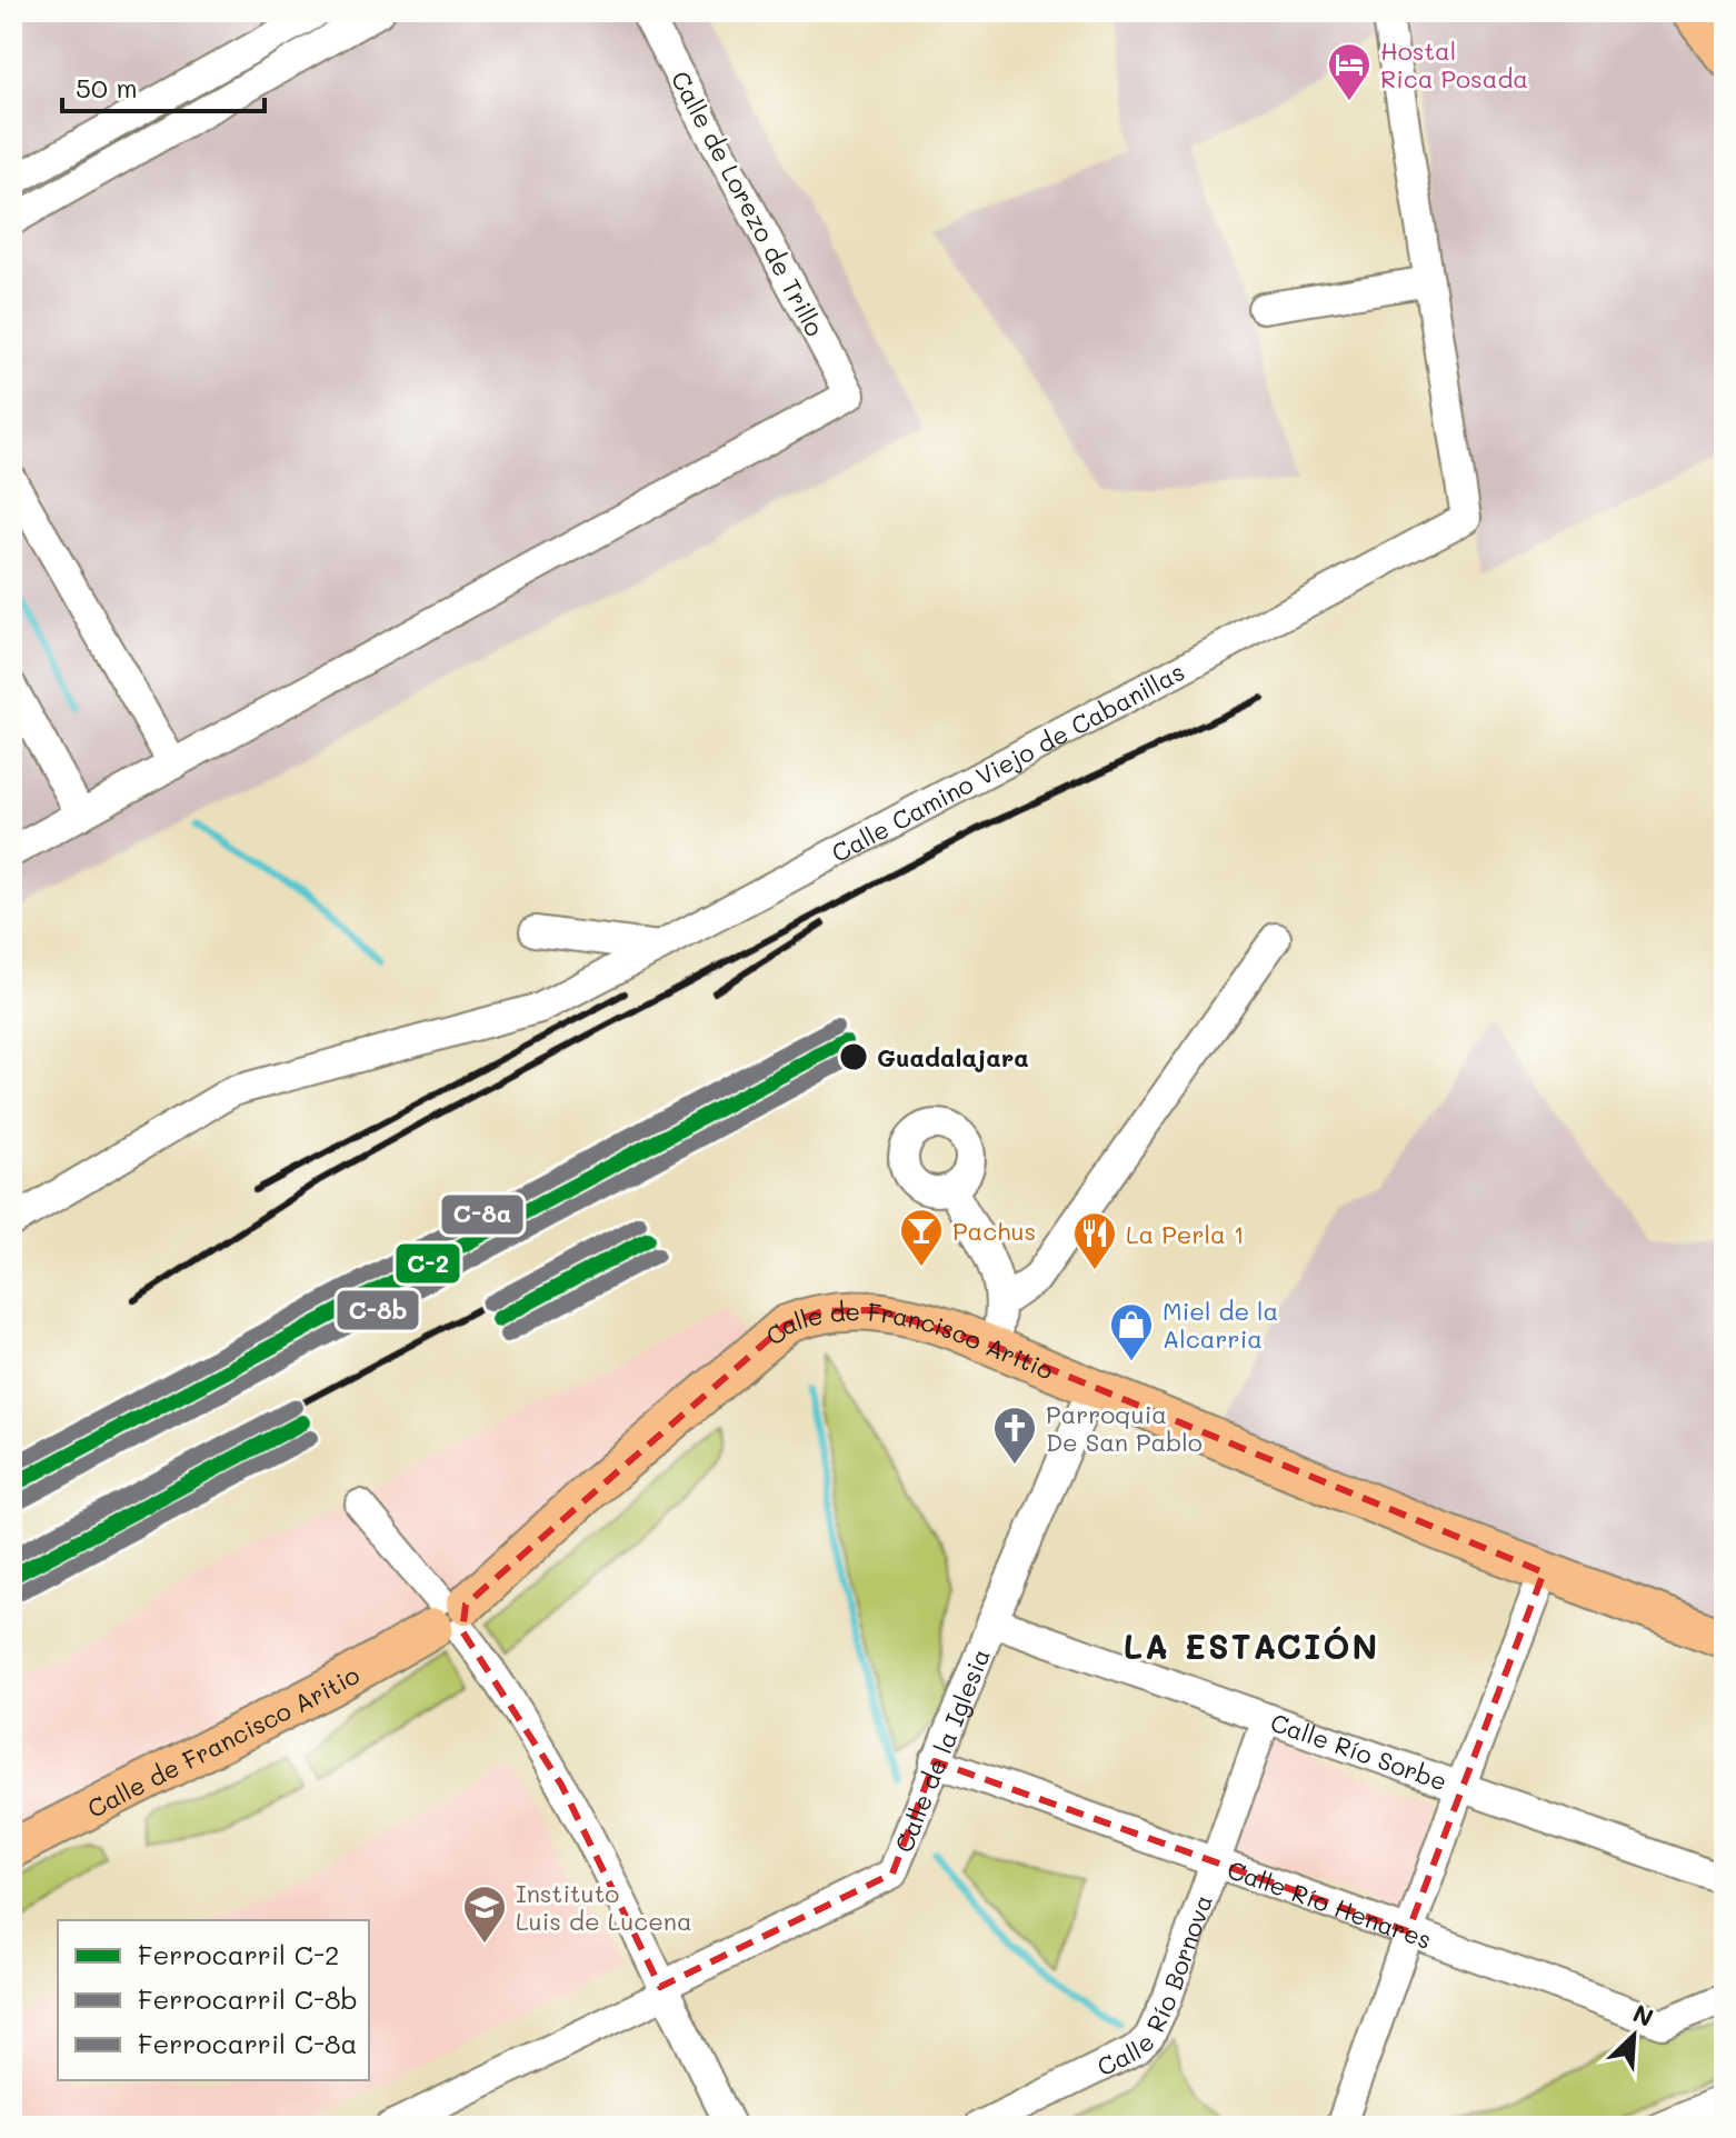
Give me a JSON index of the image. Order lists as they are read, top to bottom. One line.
{"streets":{"main road":["Calle de Francisco Aritio"],"street":["Calle de Lorezo de Trillo","Calle Camino Viejo de Cabanillas","Calle de la Iglesia","Calle Río Sorbe","Calle Río Henares","Calle Río Bornova"]},"crossings":[["Calle de Francisco Aritio","Calle de la Iglesia"],["Calle de la Iglesia","Calle Río Sorbe"],["Calle de la Iglesia","Calle Río Henares"],["Calle Río Sorbe","Calle Río Bornova"],["Calle Río Henares","Calle Río Bornova"]],"districts":["LA ESTACIÓN"],"places":{"hotel":["Hostal Rica Posada"],"other":["Guadalajara"],"bar":["Pachus"],"restaurant":["La Perla 1"],"shop":["Miel de la Alcarria"],"church":["Parroquia De San Pablo"],"school or university":["Instituto Luis de Lucena"]},"lines":["rail line C-8a","rail line C-2","rail line C-8b"],"legend":["Ferrocarril C-2","Ferrocarril C-8b","Ferrocarril C-8a"],"scale_bar":"50 m","north":"top right"}
